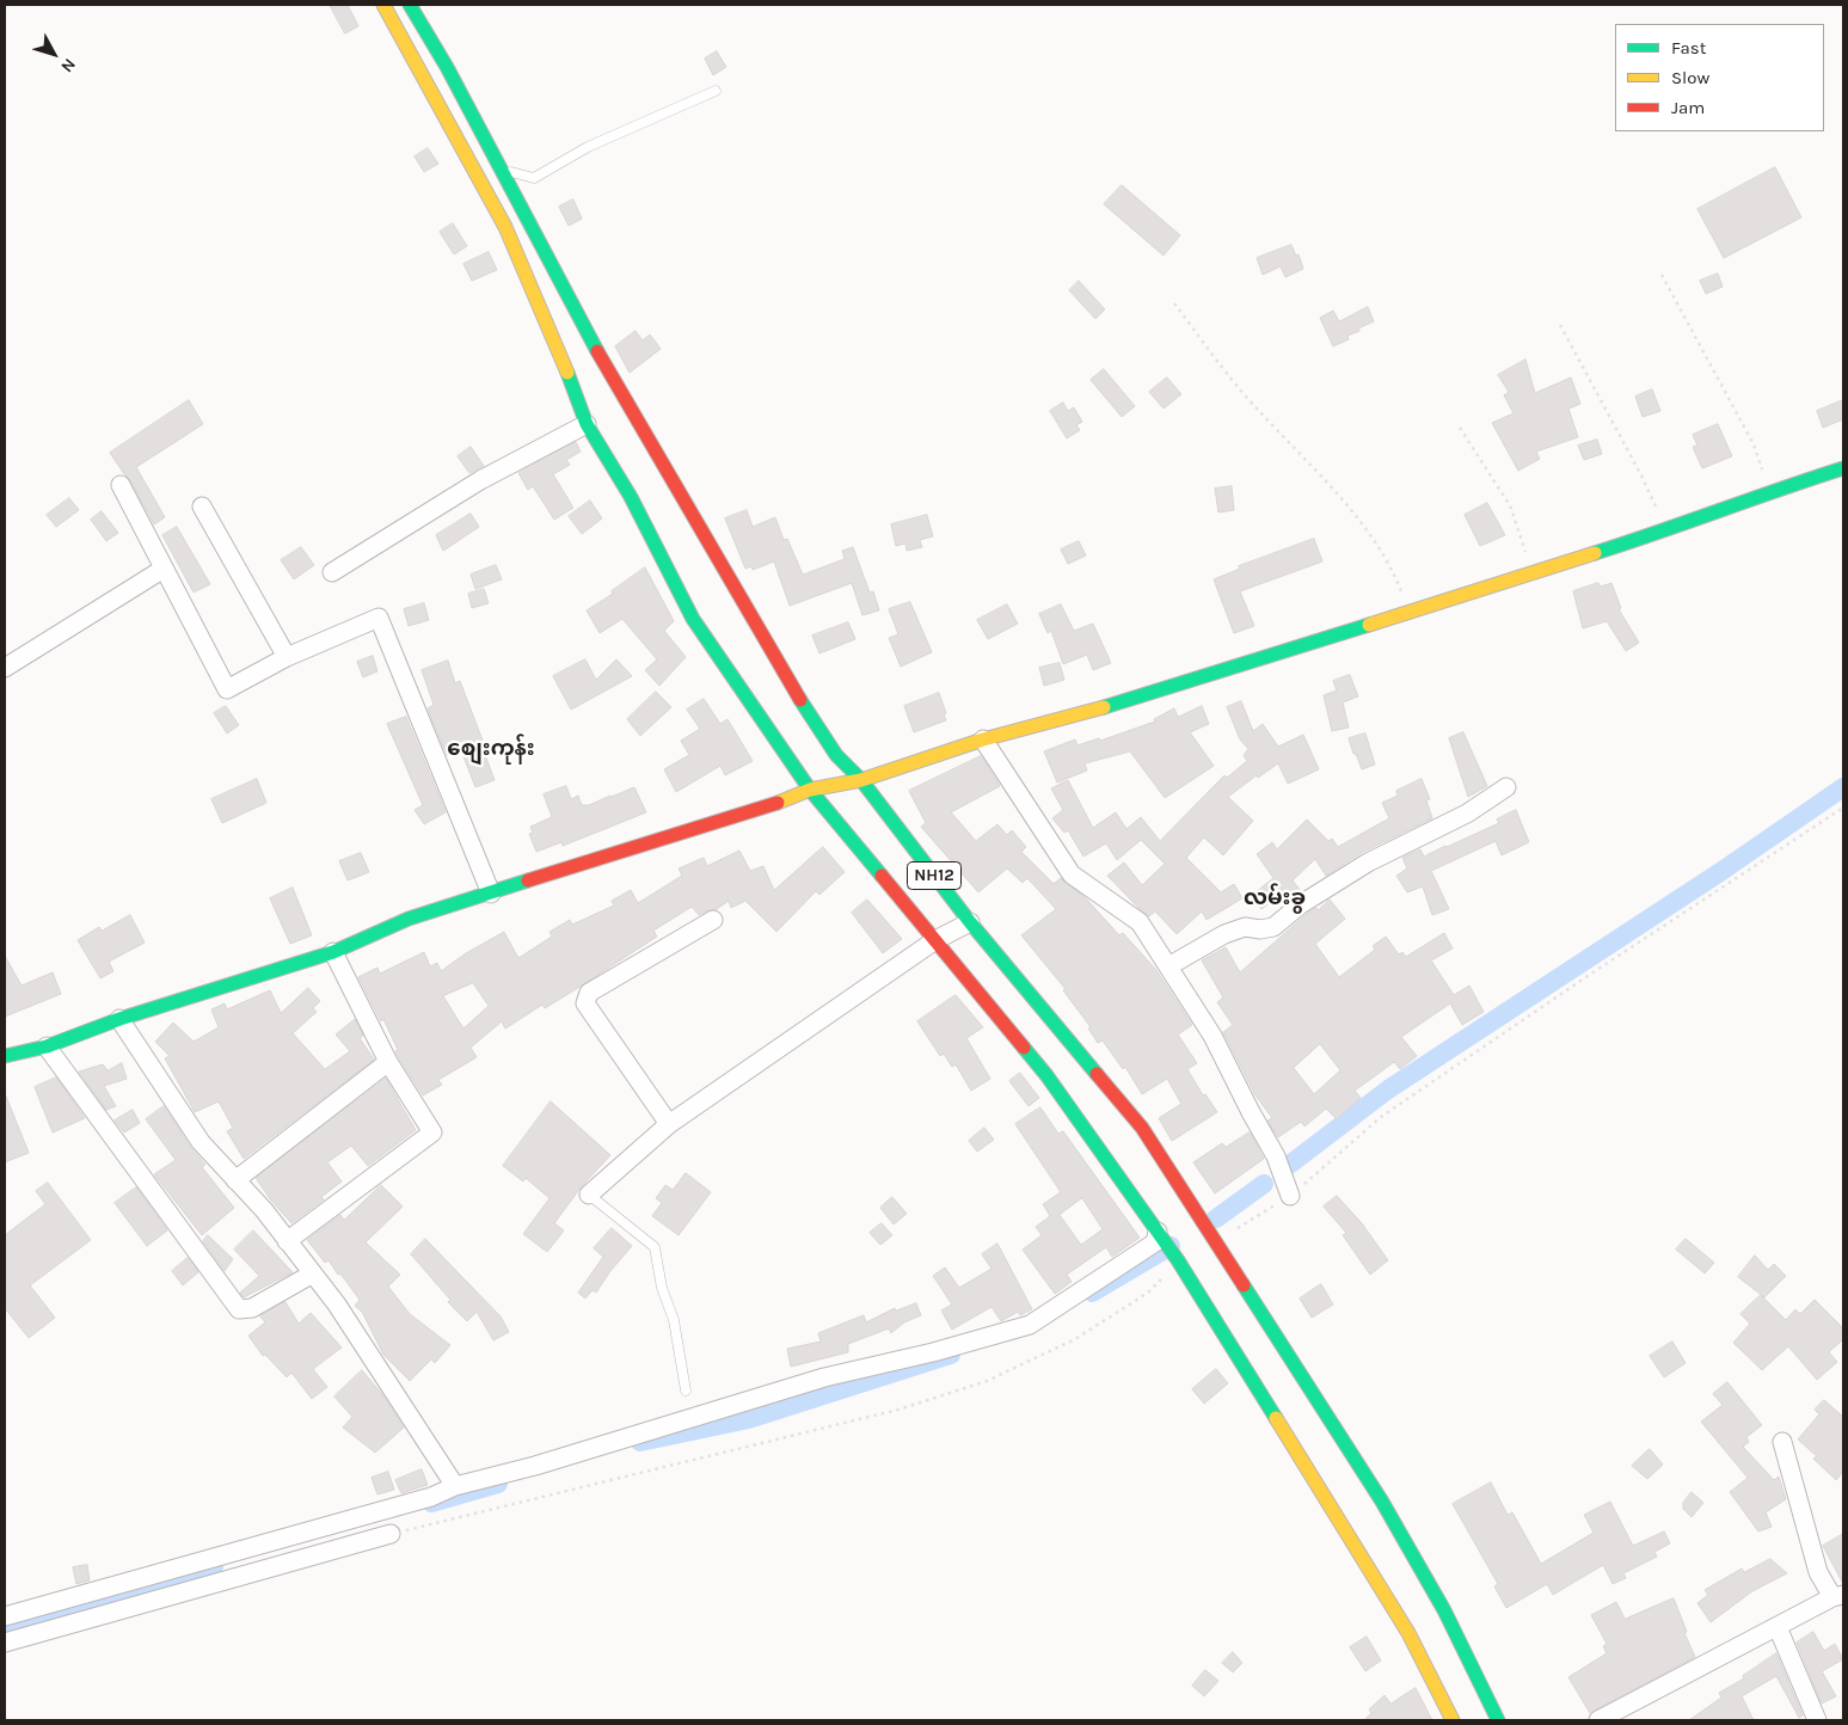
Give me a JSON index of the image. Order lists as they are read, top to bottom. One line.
{"streets":{"main road":["NH12"]},"districts":["စျေးကုန်း","လမ်းခွ"],"legend":["Fast","Slow","Jam"],"north":"bottom right"}
